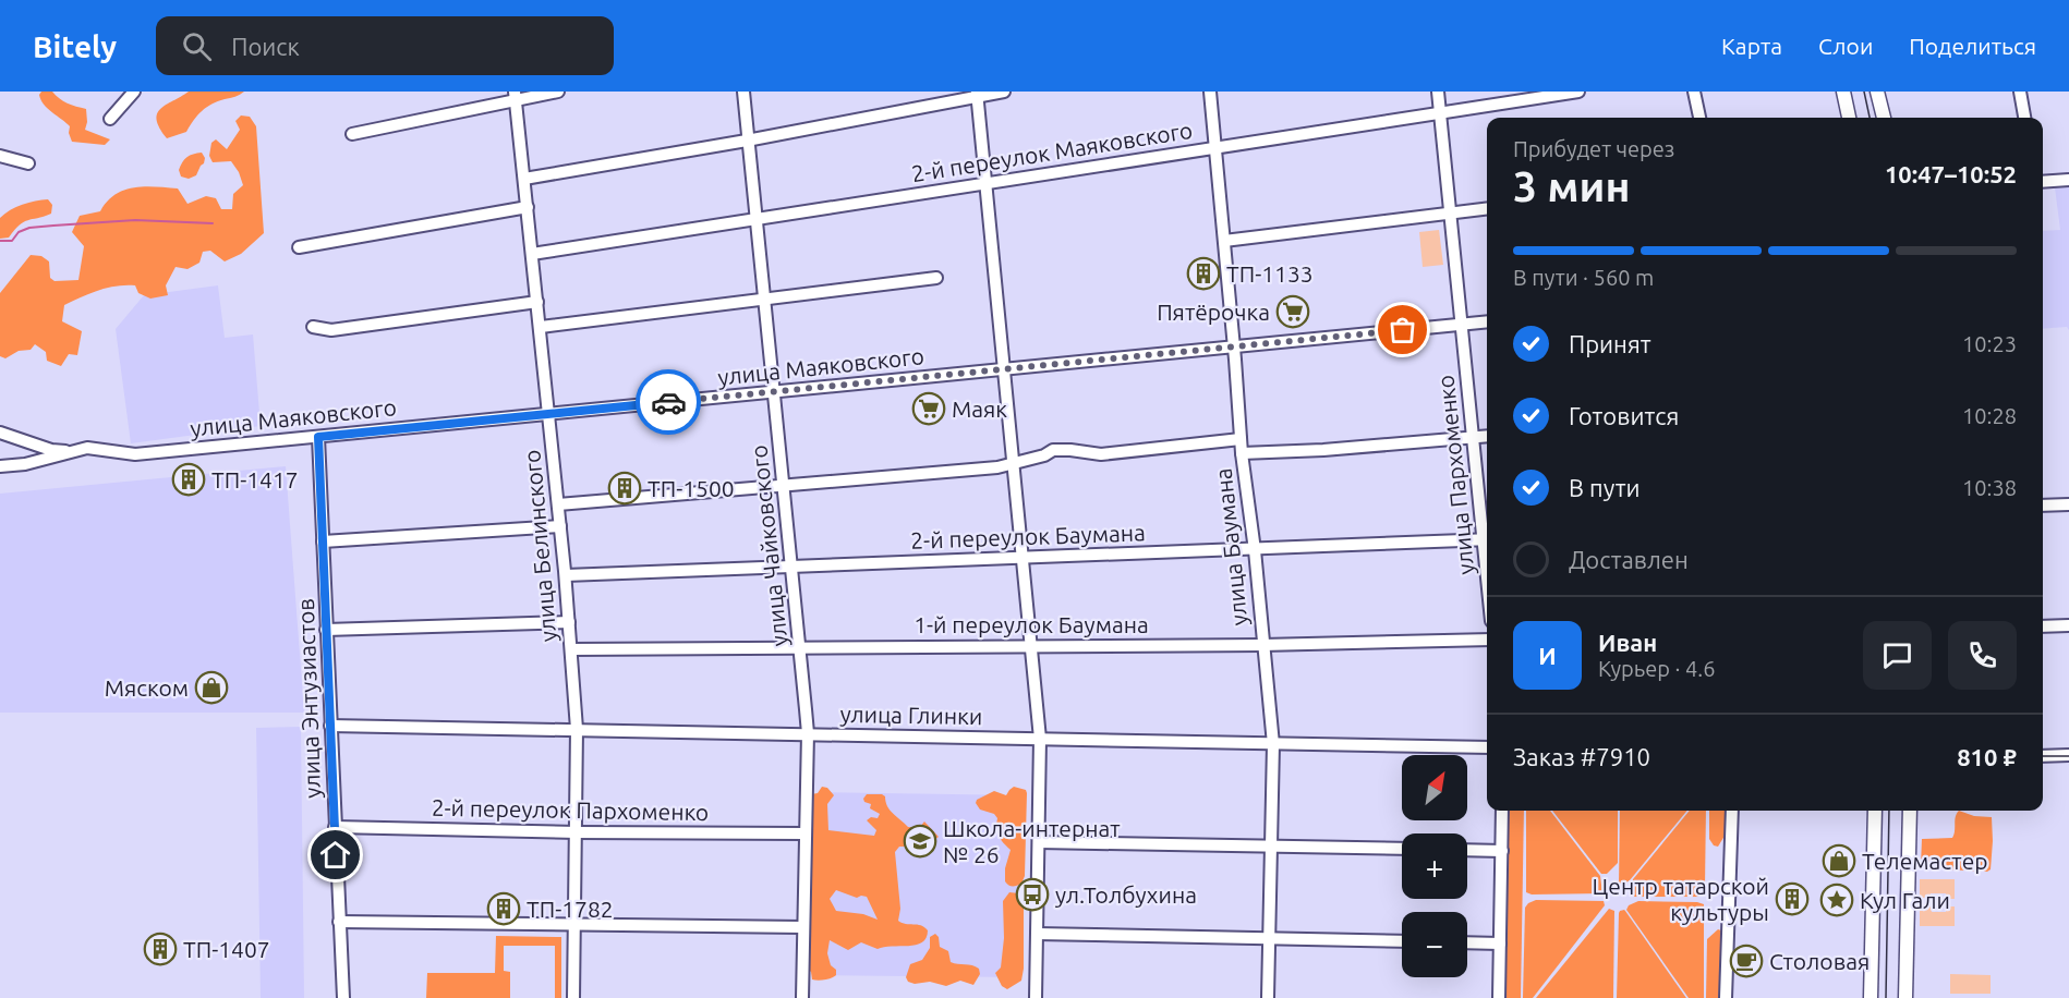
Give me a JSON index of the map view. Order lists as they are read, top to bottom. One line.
{"streets":{"street":["2-й переулок Маяковского","улица Маяковского","улица Пархоменко","2-й переулок Баумана","улица Белинского","улица Чайковского","улица Баумана","1-й переулок Баумана","улица Энтузиастов","улица Глинки","2-й переулок Пархоменко"]},"crossings":[["2-й переулок Маяковского","улица Пархоменко"],["2-й переулок Маяковского","улица Белинского"],["2-й переулок Маяковского","улица Чайковского"],["2-й переулок Маяковского","улица Баумана"],["улица Маяковского","улица Пархоменко"],["улица Маяковского","улица Белинского"],["улица Маяковского","улица Чайковского"],["улица Маяковского","улица Баумана"],["улица Маяковского","улица Энтузиастов"],["улица Пархоменко","2-й переулок Баумана"],["2-й переулок Баумана","улица Белинского"],["2-й переулок Баумана","улица Чайковского"],["2-й переулок Баумана","улица Баумана"],["улица Белинского","1-й переулок Баумана"],["улица Белинского","улица Глинки"],["улица Белинского","2-й переулок Пархоменко"],["улица Чайковского","1-й переулок Баумана"],["улица Чайковского","улица Глинки"],["улица Чайковского","2-й переулок Пархоменко"],["улица Баумана","1-й переулок Баумана"],["улица Баумана","улица Глинки"],["улица Энтузиастов","улица Глинки"],["улица Энтузиастов","2-й переулок Пархоменко"]],"places":{"building":["ТП-1133","ТП-1417","ТП-1500","Центр татарской культуры","ТП-1782","ТП-1407"],"supermarket":["Пятёрочка","Маяк"],"shop":["Мяском","Телемастер"],"school or university":["Школа-интернат № 26"],"bus stop":["ул.Толбухина"],"place":["Кул Гали"],"cafe":["Столовая"]},"north":"top right","page":{"header":"Bitely","search":"Поиск","nav":["Карта","Слои","Поделиться"],"heading":["3 мин","Прибудет через","10:47–10:52"],"panel":["Иван","Курьер · 4.6","Заказ #7910","810 ₽"],"bar":"В пути · 560 m","list":[["Принят","10:23"],["Готовится","10:28"],["В пути","10:38"],"Доставлен"],"round":"И","map_buttons":["+","−"]}}
